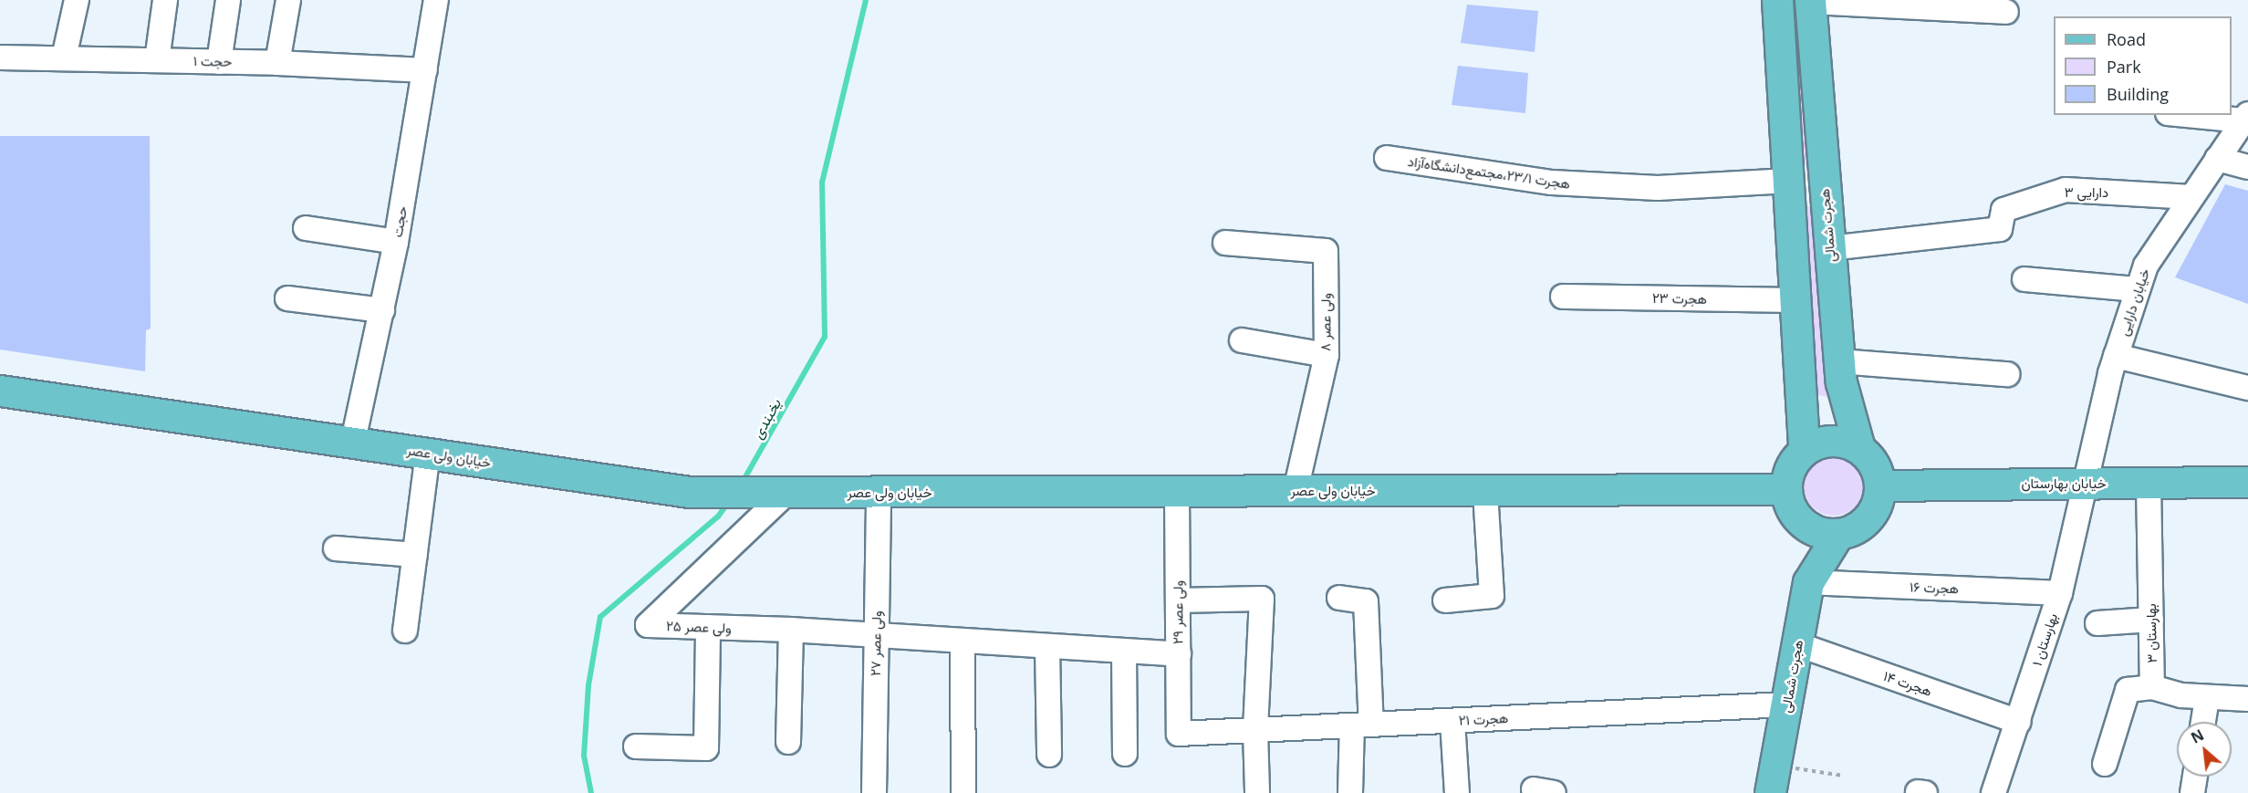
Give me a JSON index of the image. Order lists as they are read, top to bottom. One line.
{"streets":{"main road":["هجرت شمالی","خیابان ولی عصر","خیابان بهارستان"],"street":["حجت ۱","هجرت ۲۳/۱،مجتمع‌دانشگاه‌آزاد","دارایی ۳","حجت","هجرت ۲۳","خیابان دارایی","ولی عصر ۸","هجرت ۱۶","ولی عصر ۲۹","ولی عصر ۲۵","بهارستان ۳","بهارستان ۱","ولی عصر ۲۷","هجرت ۱۴","هجرت ۲۱"]},"crossings":[["حجت ۱","حجت"],["دارایی ۳","هجرت شمالی"],["دارایی ۳","خیابان دارایی"],["حجت","خیابان ولی عصر"],["هجرت شمالی","خیابان ولی عصر"],["هجرت شمالی","خیابان بهارستان"],["هجرت شمالی","هجرت ۱۶"],["هجرت شمالی","هجرت ۱۴"],["هجرت شمالی","هجرت ۲۱"],["خیابان دارایی","خیابان بهارستان"],["خیابان دارایی","بهارستان ۱"],["ولی عصر ۸","خیابان ولی عصر"],["خیابان ولی عصر","خیابان بهارستان"],["خیابان ولی عصر","ولی عصر ۲۹"],["خیابان ولی عصر","ولی عصر ۲۵"],["خیابان ولی عصر","ولی عصر ۲۷"],["خیابان بهارستان","بهارستان ۳"],["خیابان بهارستان","بهارستان ۱"],["هجرت ۱۶","بهارستان ۱"],["ولی عصر ۲۹","ولی عصر ۲۵"],["ولی عصر ۲۹","هجرت ۲۱"],["ولی عصر ۲۵","ولی عصر ۲۷"],["بهارستان ۱","هجرت ۱۴"]],"water":["یخبندی"],"legend":["Road","Park","Building"],"north":"top left"}
